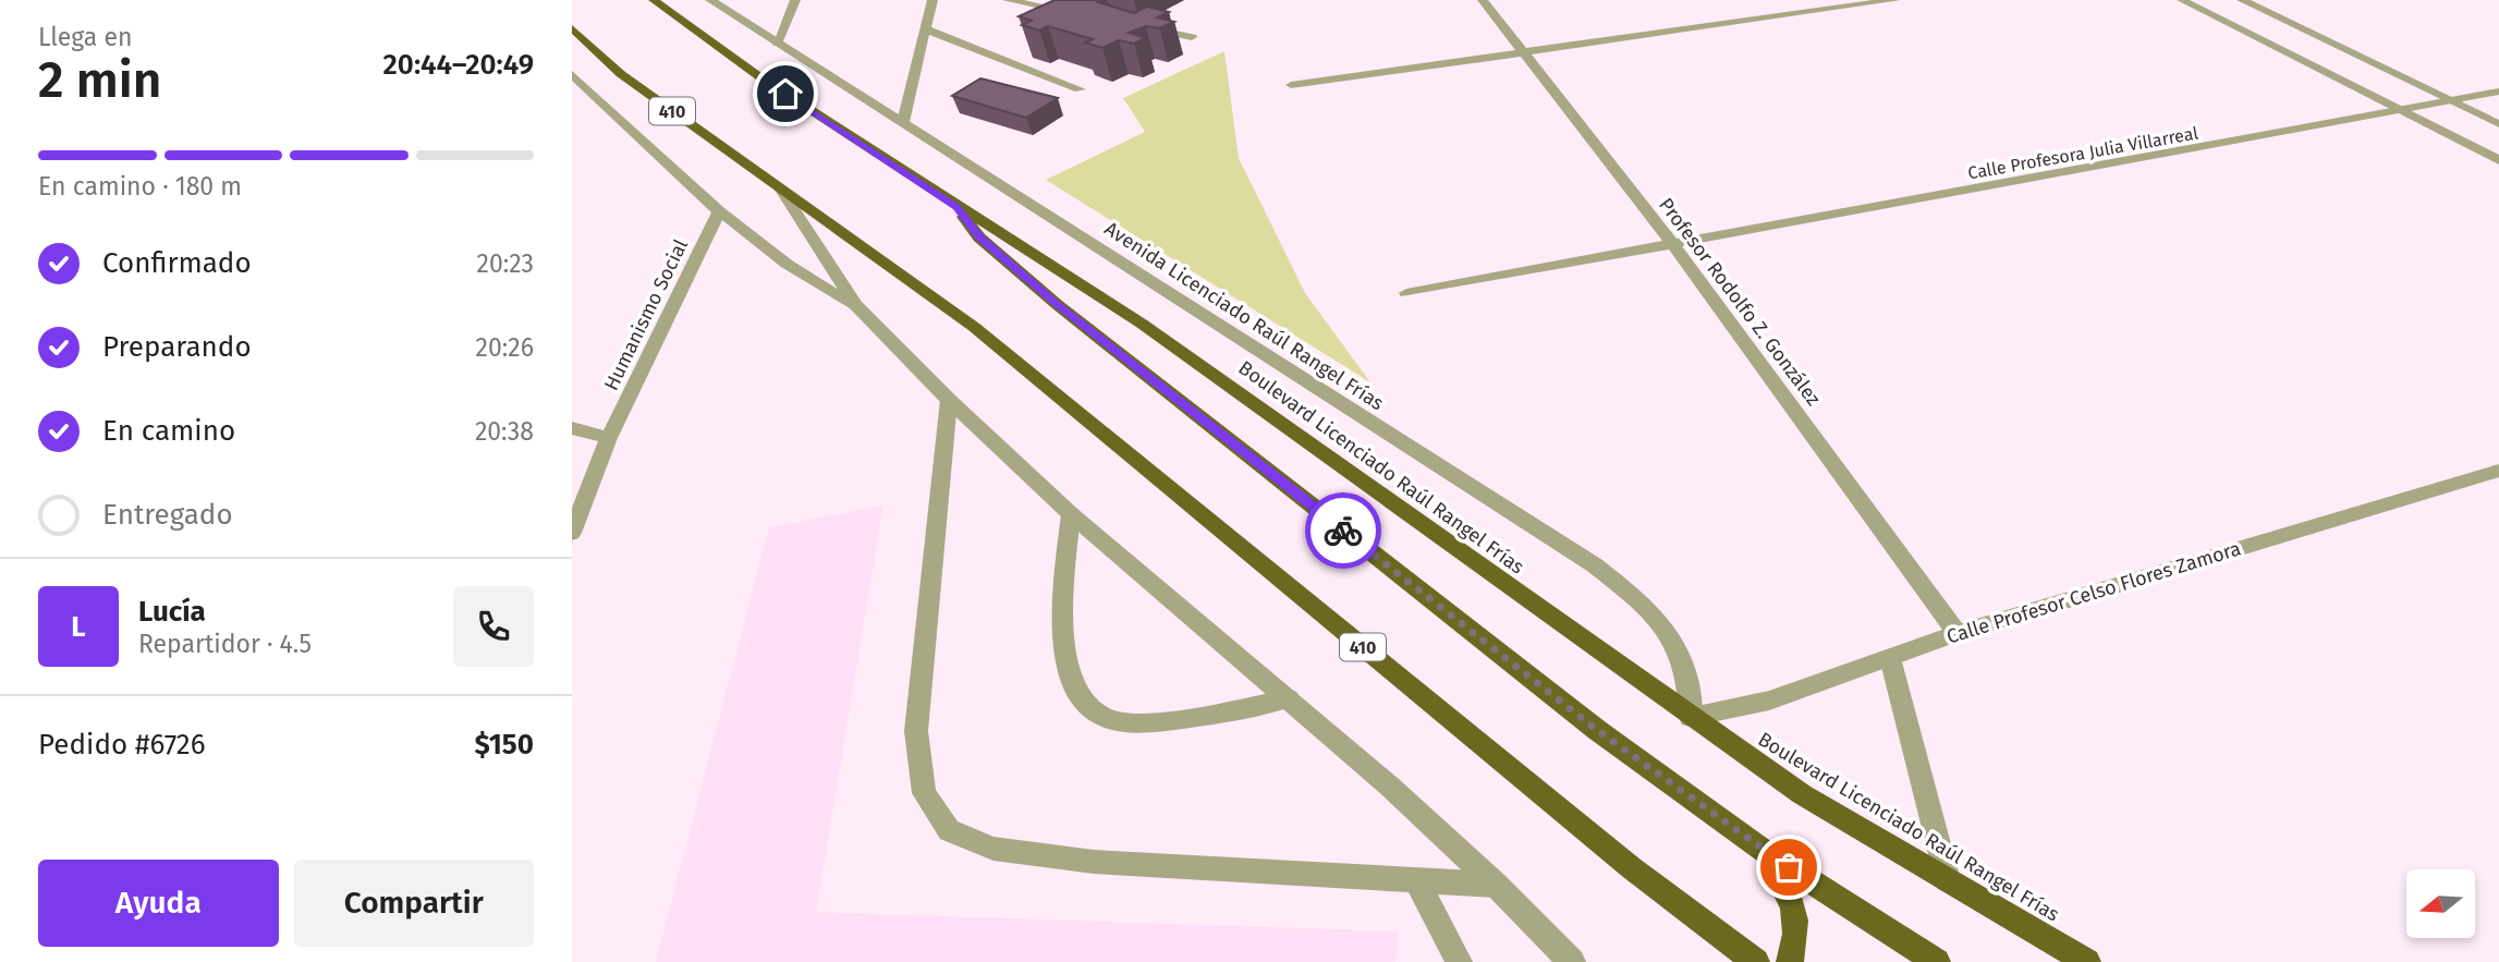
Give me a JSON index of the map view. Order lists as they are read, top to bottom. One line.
{"streets":{"main road":["410","Boulevard Licenciado Raúl Rangel Frías"],"street":["Calle Profesora Julia Villarreal","Profesor Rodolfo Z. González","Humanismo Social","Avenida Licenciado Raúl Rangel Frías","Calle Profesor Celso Flores Zamora"]},"crossings":[["Calle Profesora Julia Villarreal","Profesor Rodolfo Z. González"],["Profesor Rodolfo Z. González","Calle Profesor Celso Flores Zamora"],["Avenida Licenciado Raúl Rangel Frías","Boulevard Licenciado Raúl Rangel Frías"],["Avenida Licenciado Raúl Rangel Frías","Calle Profesor Celso Flores Zamora"],["Boulevard Licenciado Raúl Rangel Frías","Calle Profesor Celso Flores Zamora"]],"north":"left","page":{"heading":["2 min","Llega en","20:44–20:49"],"panel":["Lucía","Repartidor · 4.5","Pedido #6726","$150"],"bar":"En camino · 180 m","list":[["Confirmado","20:23"],["Preparando","20:26"],["En camino","20:38"],"Entregado"],"round":"L","buttons":["Ayuda","Compartir"]}}
